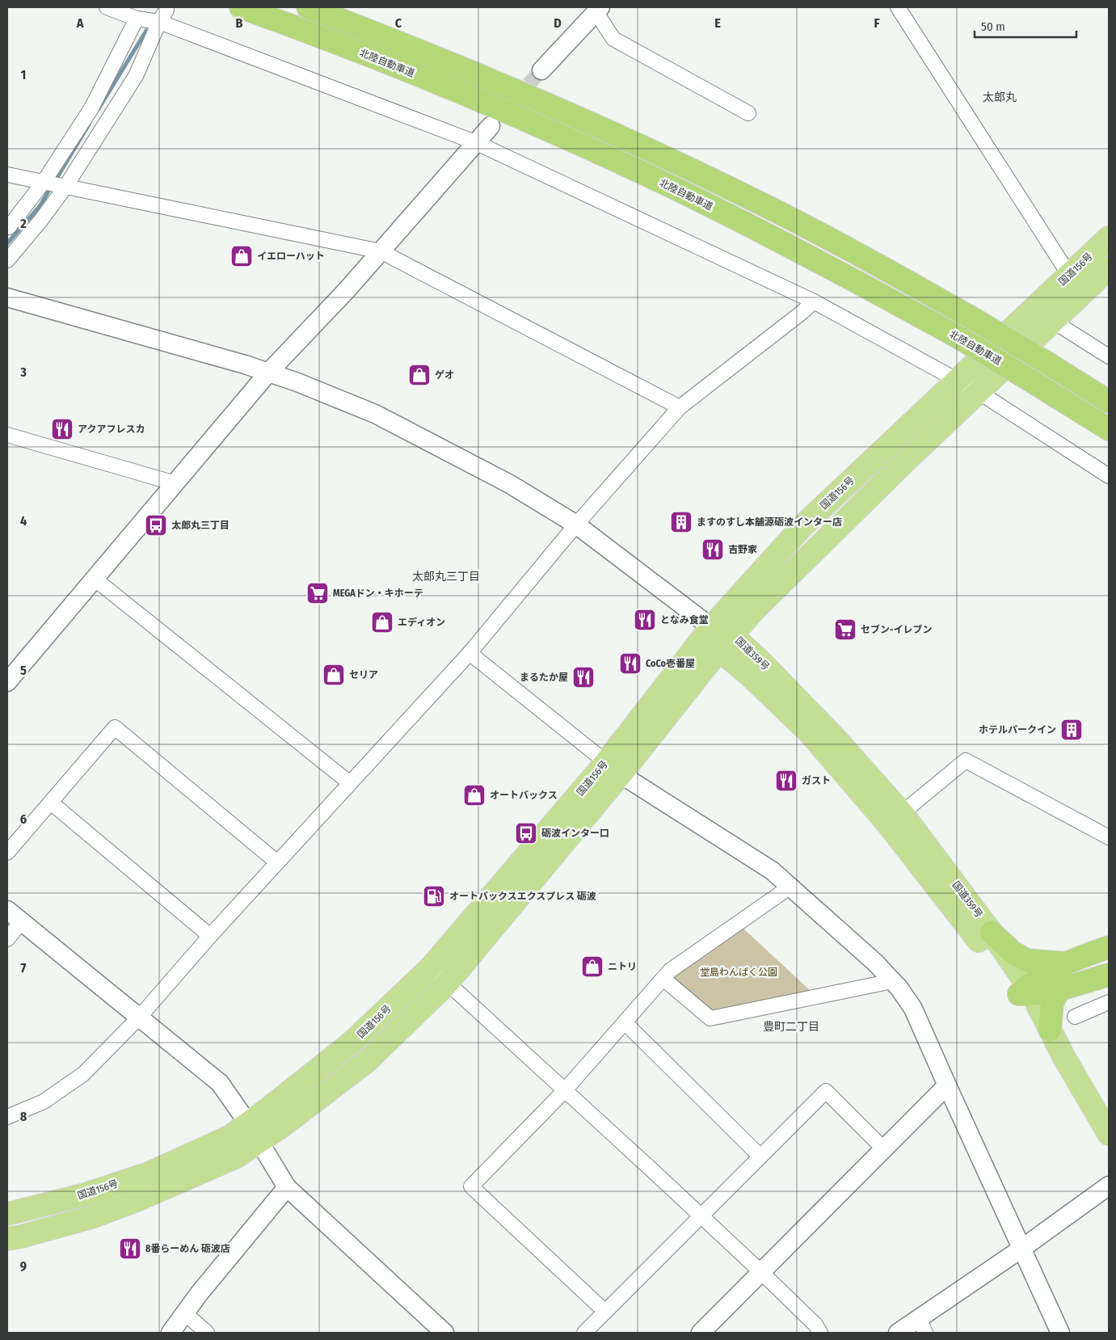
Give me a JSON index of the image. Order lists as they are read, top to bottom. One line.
{"streets":{"highway":["北陸自動車道","国道156号","国道359号"]},"crossings":[["国道156号","国道359号"]],"districts":["太郎丸","太郎丸三丁目","豊町二丁目"],"parks":["堂島わんぱく公園"],"places":{"shop":["イエローハット","ゲオ","エディオン","セリア","オートバックス","ニトリ"],"restaurant":["アクアフレスカ","吉野家","となみ食堂","CoCo壱番屋","まるたか屋","ガスト","8番らーめん 砺波店"],"building":["ますのすし本舗源砺波インター店","ホテルパークイン"],"bus stop":["太郎丸三丁目","砺波インター口"],"supermarket":["MEGAドン・キホーテ","セブン-イレブン"],"fuel station":["オートバックスエクスプレス 砺波"]},"scale_bar":"50 m","grid":{"columns":["A","B","C","D","E","F"],"rows":["1","2","3","4","5","6","7","8","9"]}}
